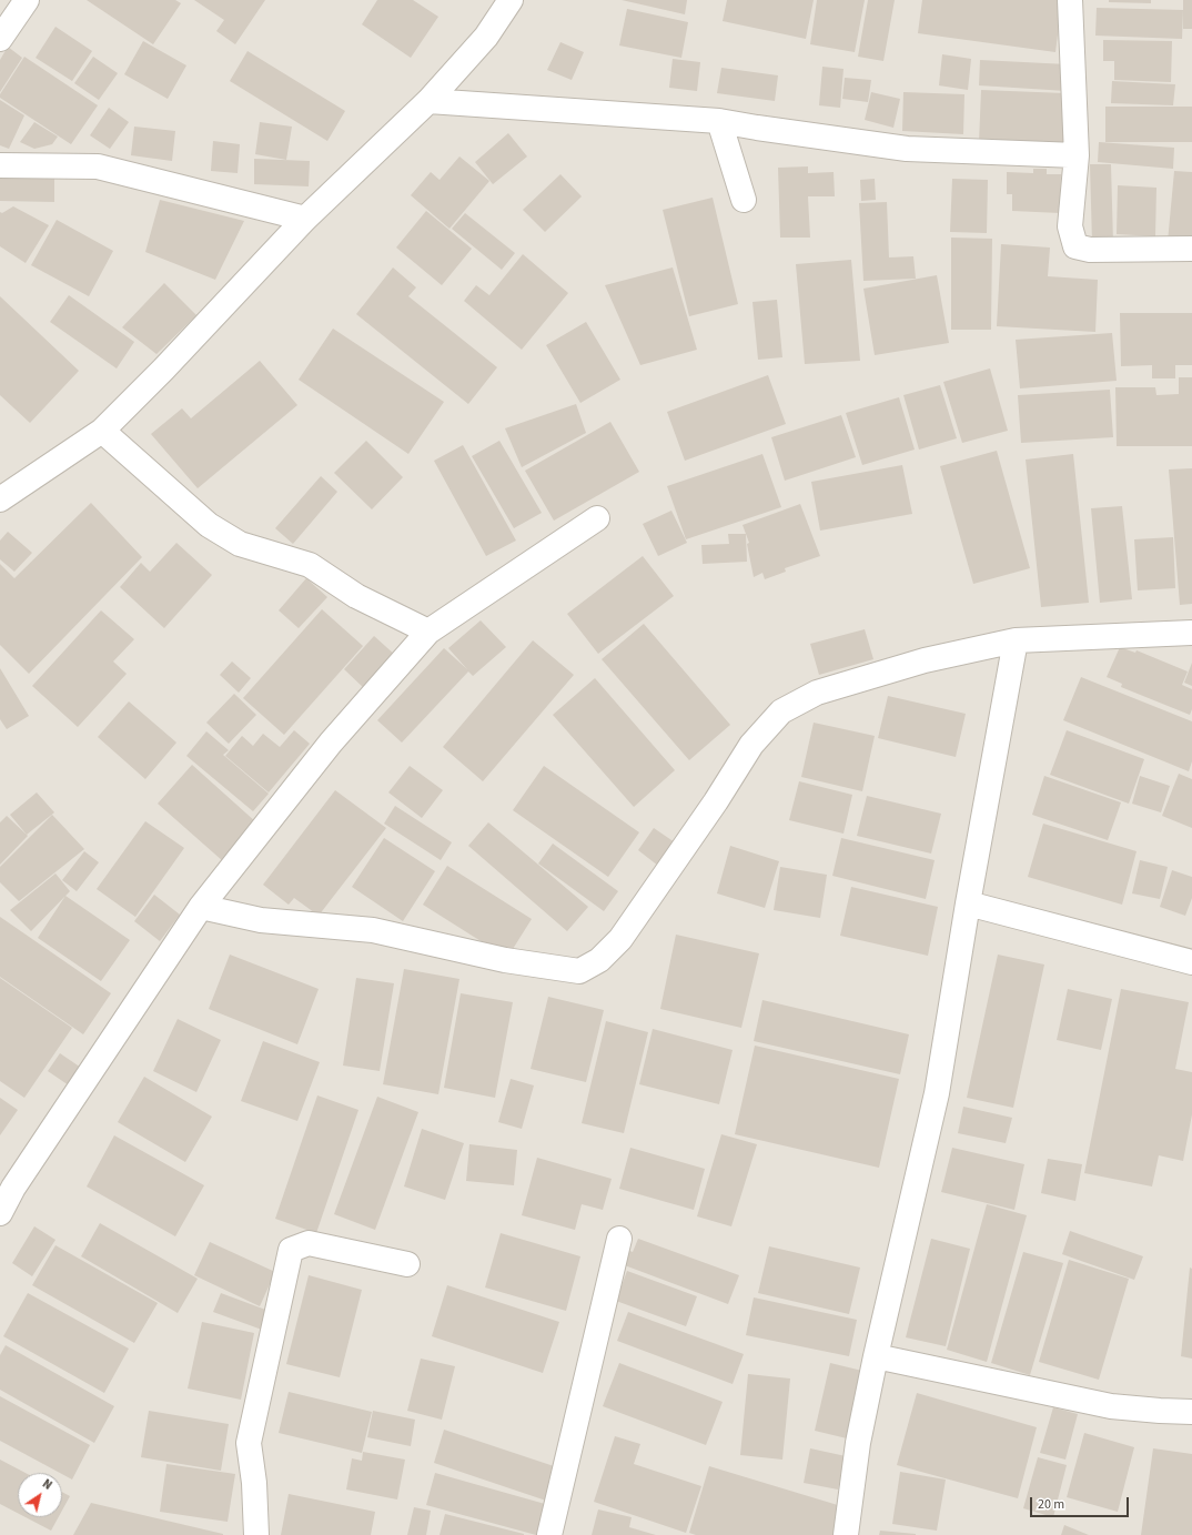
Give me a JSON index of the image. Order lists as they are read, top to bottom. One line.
{"scale_bar":"20 m","north":"top right"}
